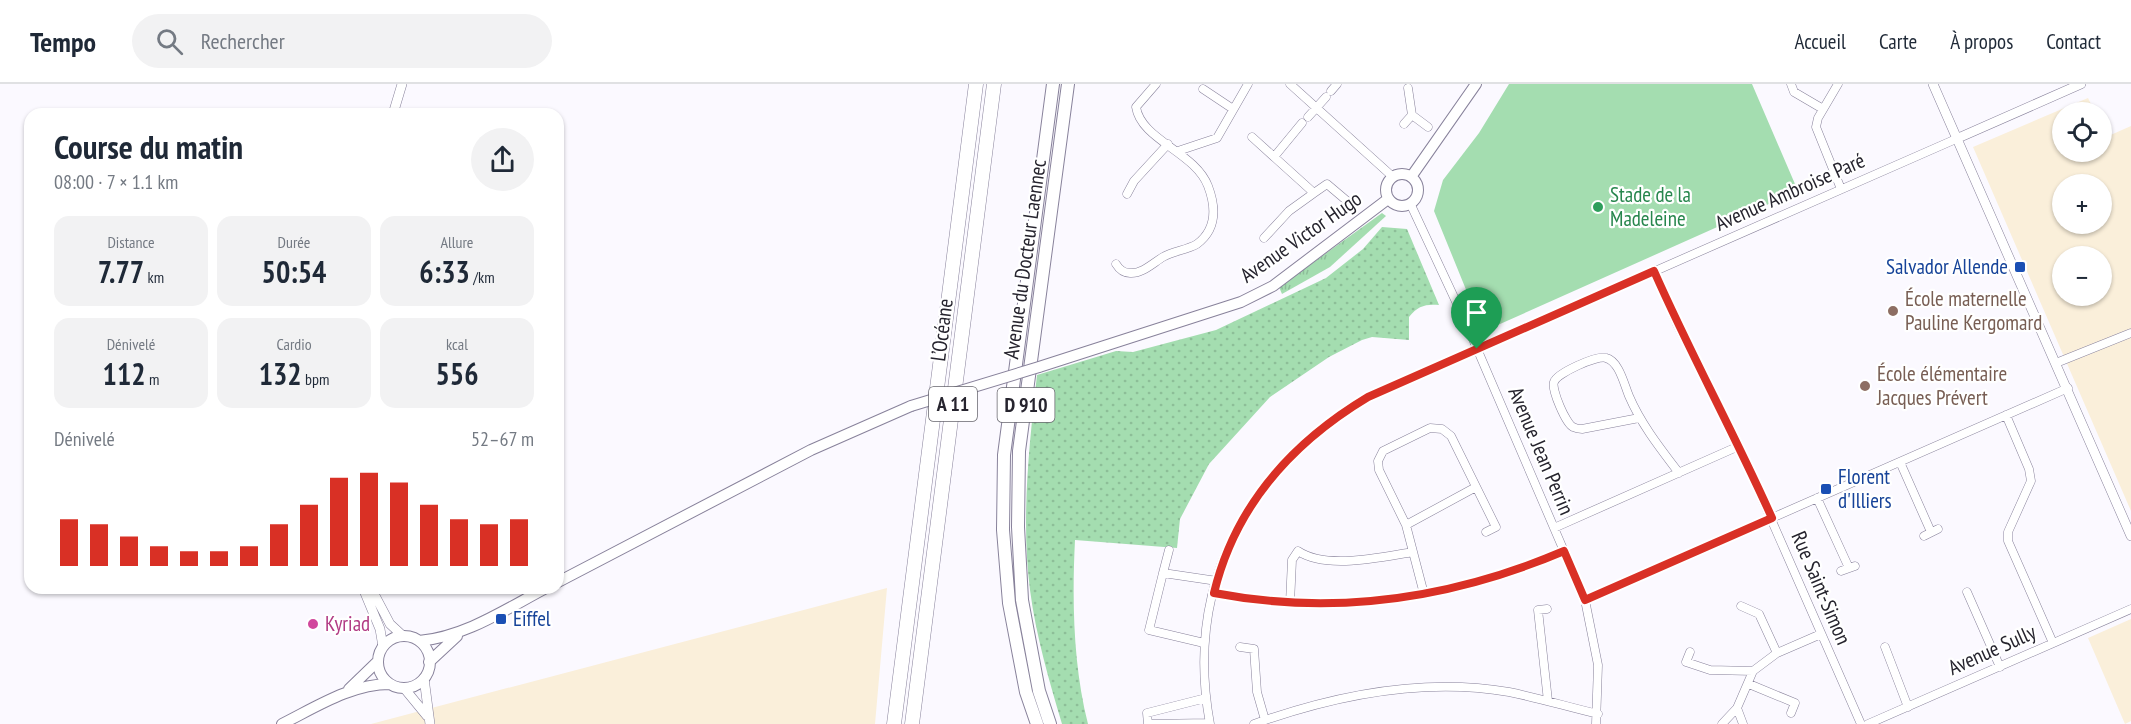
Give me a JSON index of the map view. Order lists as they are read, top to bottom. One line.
{"streets":{"highway":["L’Océane","A 11"],"main road":["Avenue Victor Hugo","Avenue du Docteur Laennec","D 910"],"street":["Avenue Ambroise Paré","Avenue Jean Perrin","Rue Saint-Simon","Avenue Sully"]},"crossings":[["Avenue Ambroise Paré","Avenue Jean Perrin"],["Avenue Ambroise Paré","Rue Saint-Simon"],["Avenue Victor Hugo","Avenue Jean Perrin"]],"places":{"other":["Stade de la Madeleine","École maternelle Pauline Kergomard","École élémentaire Jacques Prévert","Kyriad"],"transit":["Salvador Allende","Florent d'Illiers","Eiffel"]},"page":{"header":"Tempo","search":"Rechercher","nav":["Accueil","Carte","À propos","Contact"],"map_buttons":["+","−"],"heading":["Course du matin","08:00 · 7 × 1.1 km"],"stats":[["Distance","7.77 km"],["Durée","50:54"],["Allure","6:33 /km"],["Dénivelé","112 m"],["Cardio","132 bpm"],["kcal","556"]],"chart":["Dénivelé","52–67 m"]}}
